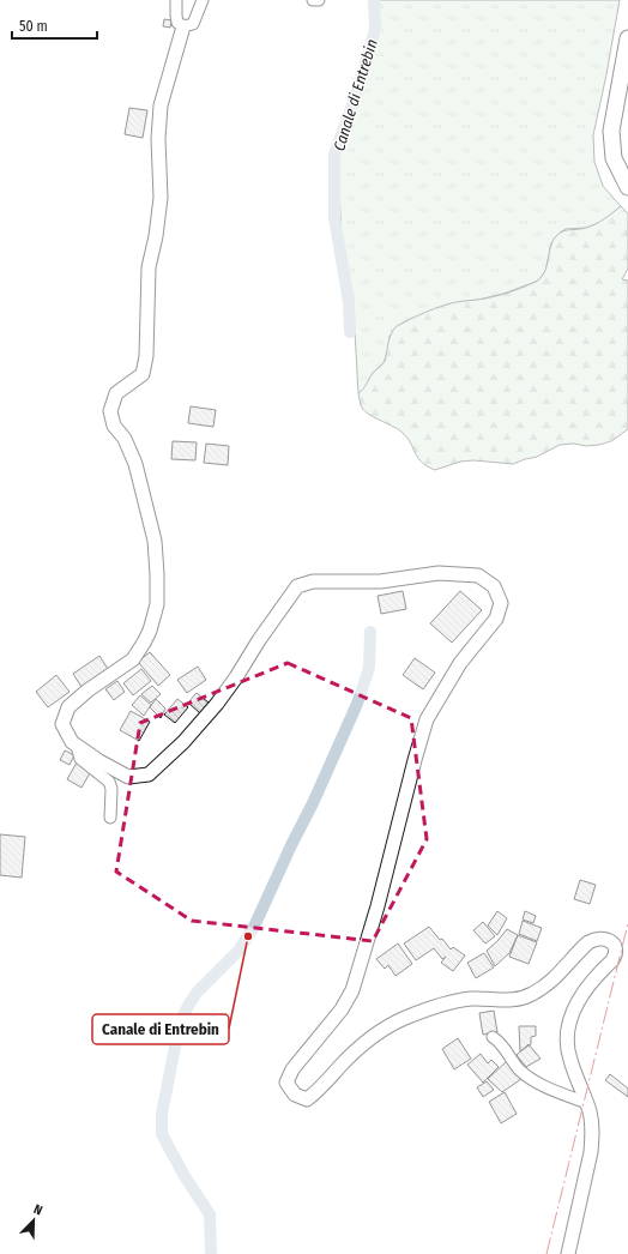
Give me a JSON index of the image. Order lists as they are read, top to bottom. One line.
{"water":["Canale di Entrebin"],"places":["Canale di Entrebin"],"scale_bar":"50 m","north":"top right"}
